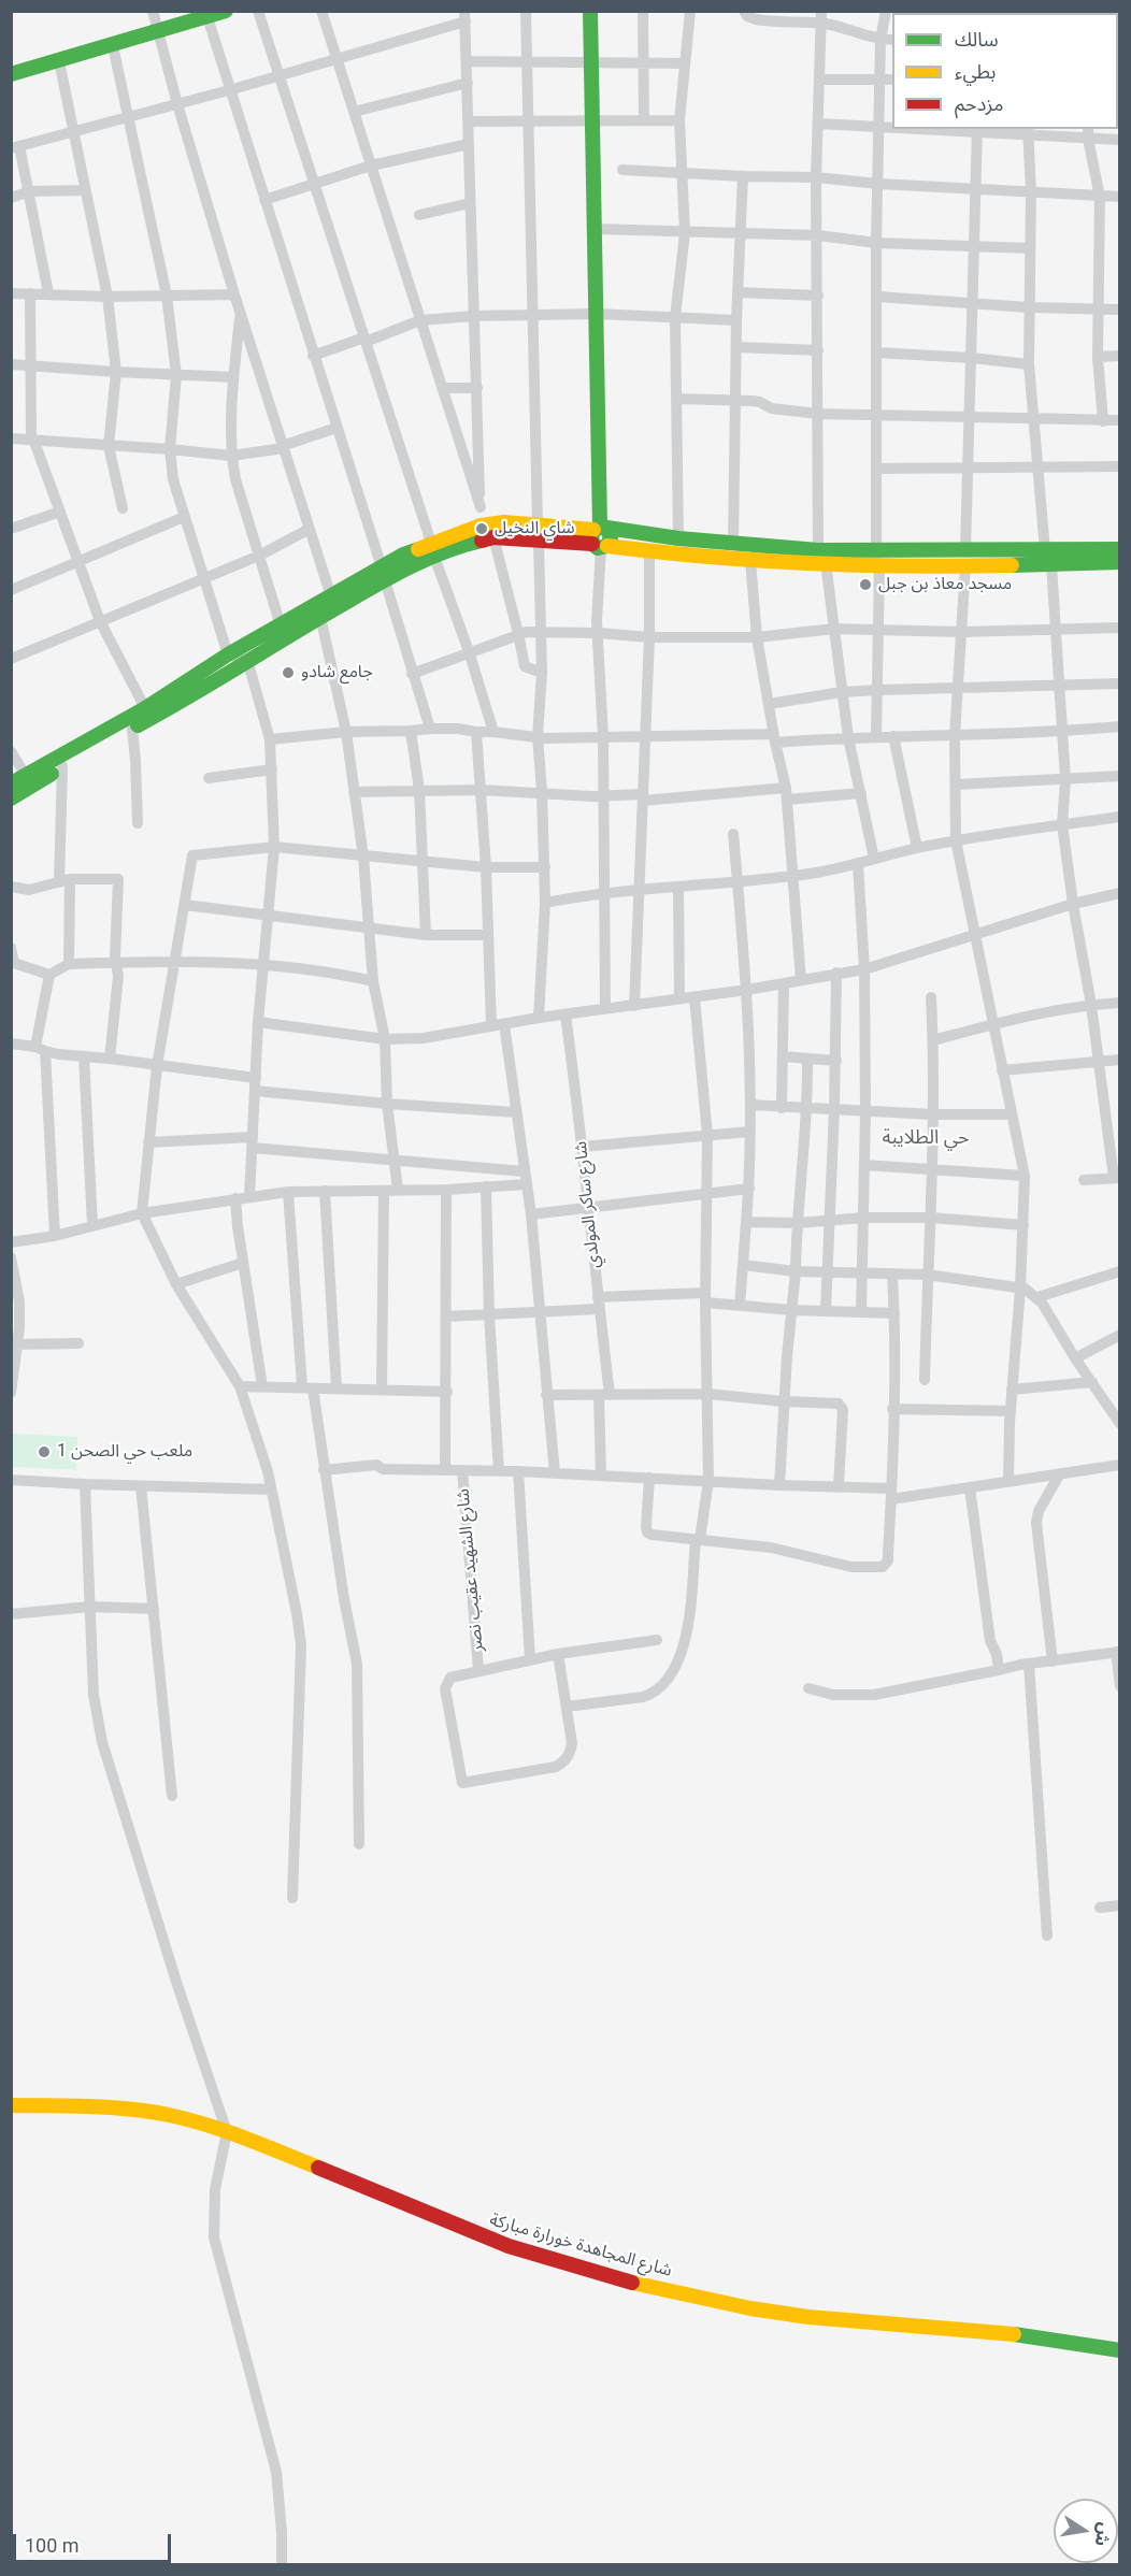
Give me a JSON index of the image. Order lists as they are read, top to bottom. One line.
{"streets":{"main road":["شارع المجاهدة خورارة مباركة"],"street":["شارع ساكر المولدي","شارع الشهيد عقيب نصر"]},"districts":["حي الطلايبة"],"places":["شاي النخيل","مسجد معاذ بن جبل","جامع شادو","ملعب حي الصحن 1"],"legend":["سالك","بطيء","مزدحم"],"scale_bar":"100 m","north":"right"}
